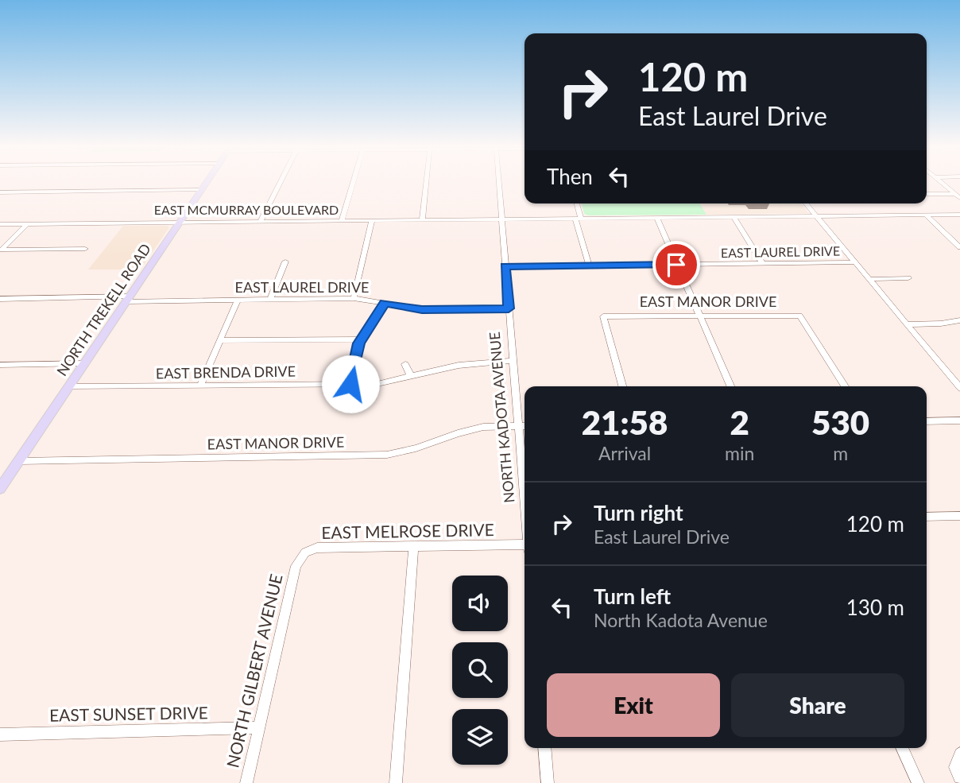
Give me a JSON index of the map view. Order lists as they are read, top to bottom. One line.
{"streets":{"main road":["NORTH TREKELL ROAD"],"street":["EAST MCMURRAY BOULEVARD","EAST LAUREL DRIVE","EAST MANOR DRIVE","EAST BRENDA DRIVE","NORTH KADOTA AVENUE","EAST MELROSE DRIVE","NORTH GILBERT AVENUE","EAST SUNSET DRIVE"]},"crossings":[["EAST MCMURRAY BOULEVARD","NORTH TREKELL ROAD"],["EAST MCMURRAY BOULEVARD","NORTH KADOTA AVENUE"],["EAST LAUREL DRIVE","NORTH TREKELL ROAD"],["EAST LAUREL DRIVE","NORTH KADOTA AVENUE"],["EAST MANOR DRIVE","NORTH TREKELL ROAD"],["EAST MANOR DRIVE","NORTH KADOTA AVENUE"],["NORTH TREKELL ROAD","EAST BRENDA DRIVE"],["EAST BRENDA DRIVE","NORTH KADOTA AVENUE"],["EAST MELROSE DRIVE","NORTH GILBERT AVENUE"],["NORTH GILBERT AVENUE","EAST SUNSET DRIVE"]],"page":{"turn":["120 m","East Laurel Drive"],"then":"Then","eta":["21:58","Arrival","2","min","530","m"],"list":[{"name":"Turn right","note":"East Laurel Drive","value":"120 m"},{"name":"Turn left","note":"North Kadota Avenue","value":"130 m"}],"buttons":["Exit","Share"]}}
